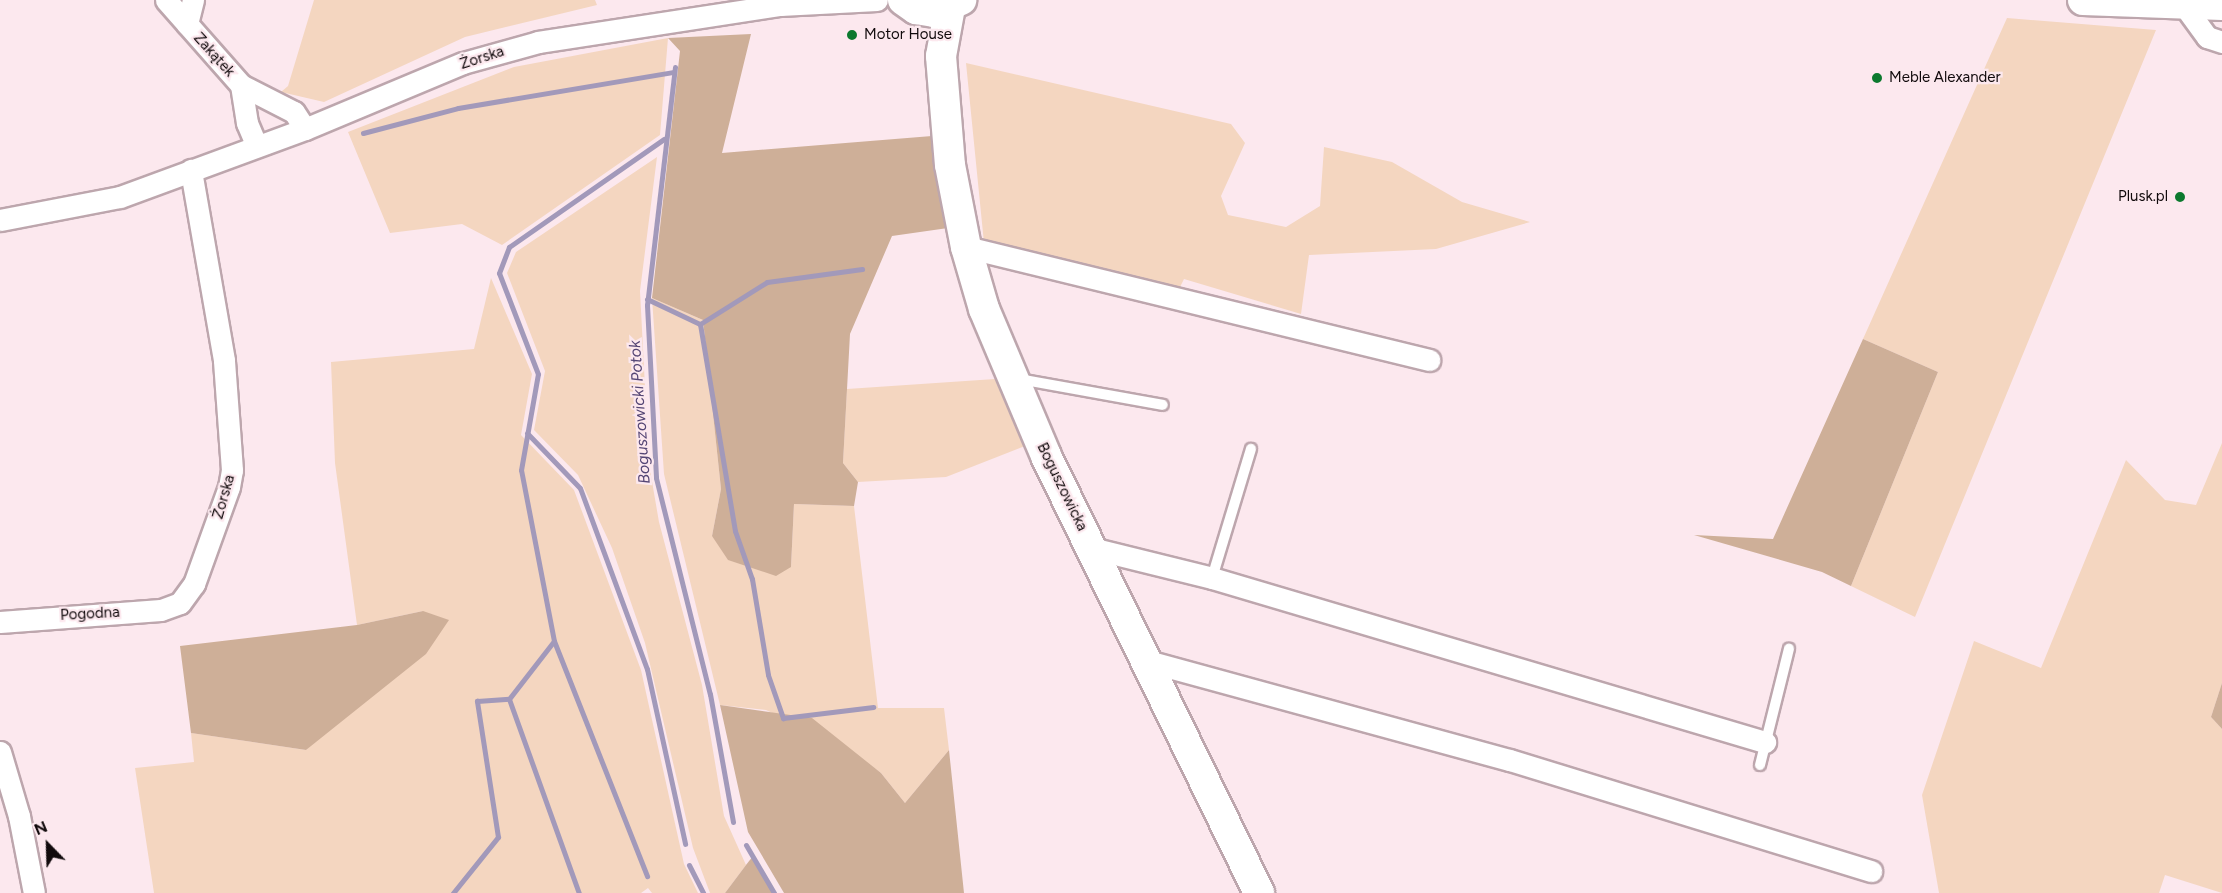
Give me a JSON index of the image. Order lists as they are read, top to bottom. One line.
{"streets":{"street":["Zakątek","Żorska","Boguszowicka","Pogodna"]},"crossings":[["Zakątek","Żorska"],["Żorska","Pogodna"]],"water":["Boguszowicki Potok"],"places":["Motor House","Meble Alexander","Plusk.pl"],"north":"top left"}
